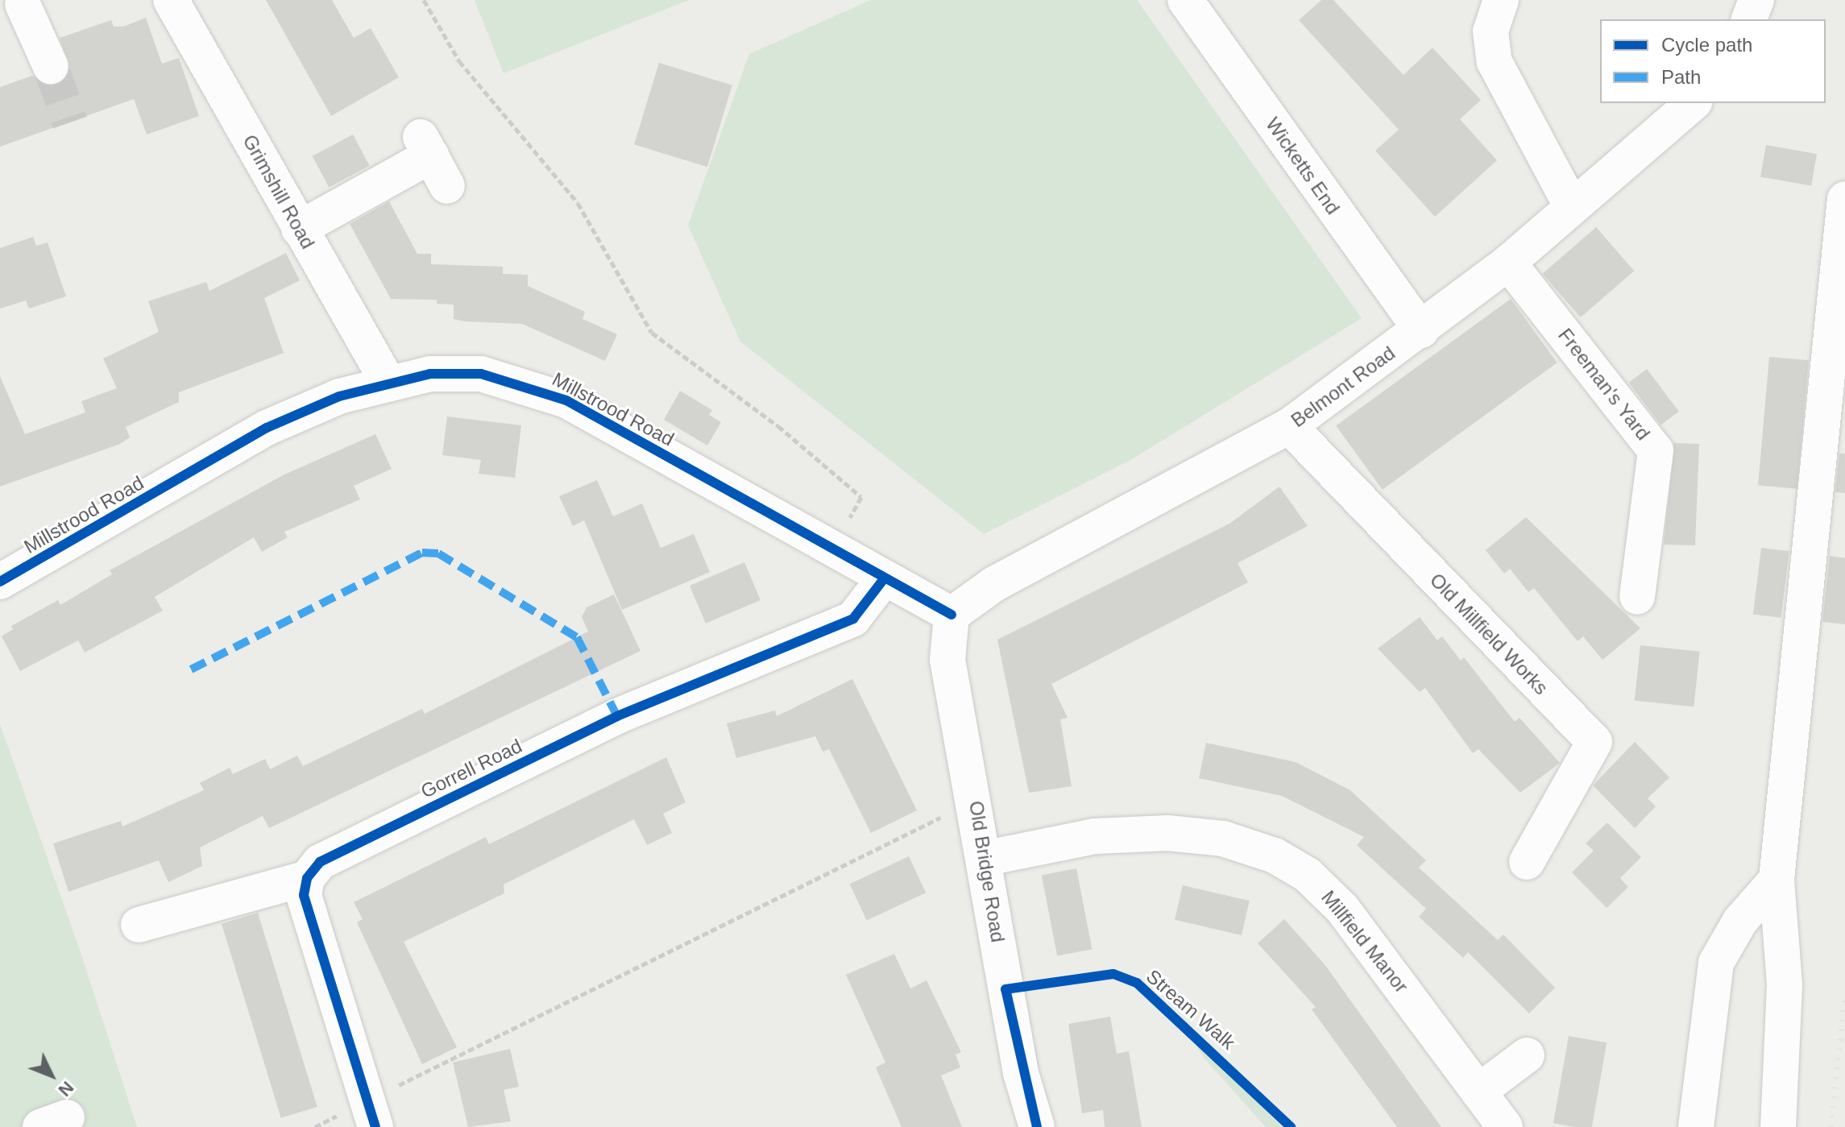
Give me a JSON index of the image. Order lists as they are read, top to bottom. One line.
{"streets":{"street":["Wicketts End","Grimshill Road","Freeman's Yard","Belmont Road","Millstrood Road","Old Millfield Works","Gorrell Road","Old Bridge Road","Millfield Manor"],"cycle path":["Stream Walk"]},"crossings":[["Wicketts End","Belmont Road"],["Grimshill Road","Millstrood Road"],["Freeman's Yard","Belmont Road"],["Belmont Road","Millstrood Road"],["Belmont Road","Old Millfield Works"],["Belmont Road","Old Bridge Road"],["Millstrood Road","Gorrell Road"],["Millstrood Road","Old Bridge Road"],["Old Bridge Road","Millfield Manor"]],"legend":["Cycle path","Path"],"north":"bottom right"}
